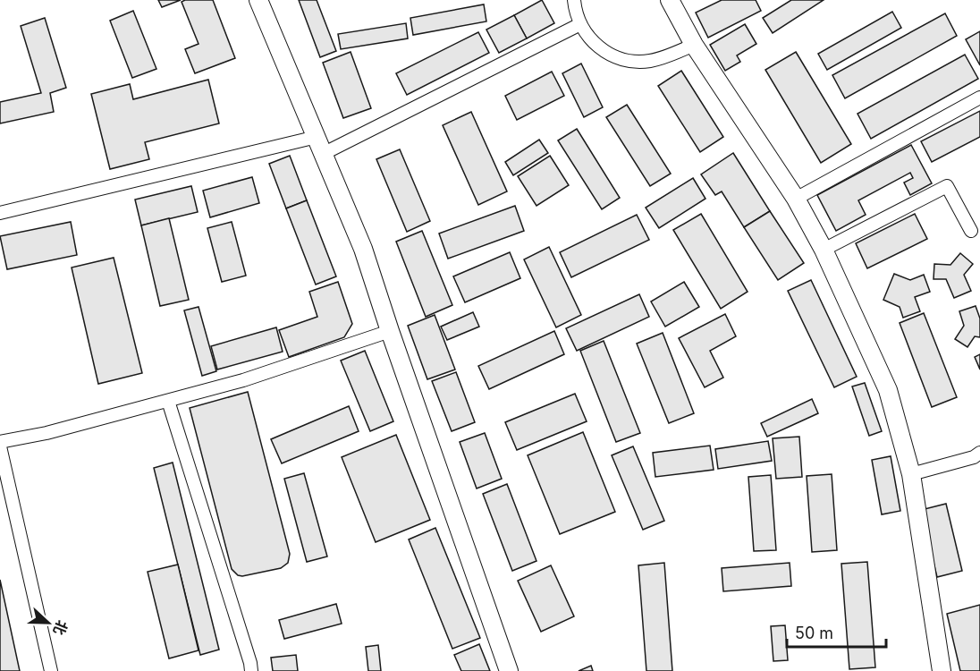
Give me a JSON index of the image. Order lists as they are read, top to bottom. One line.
{"scale_bar":"50 m","north":"right"}
